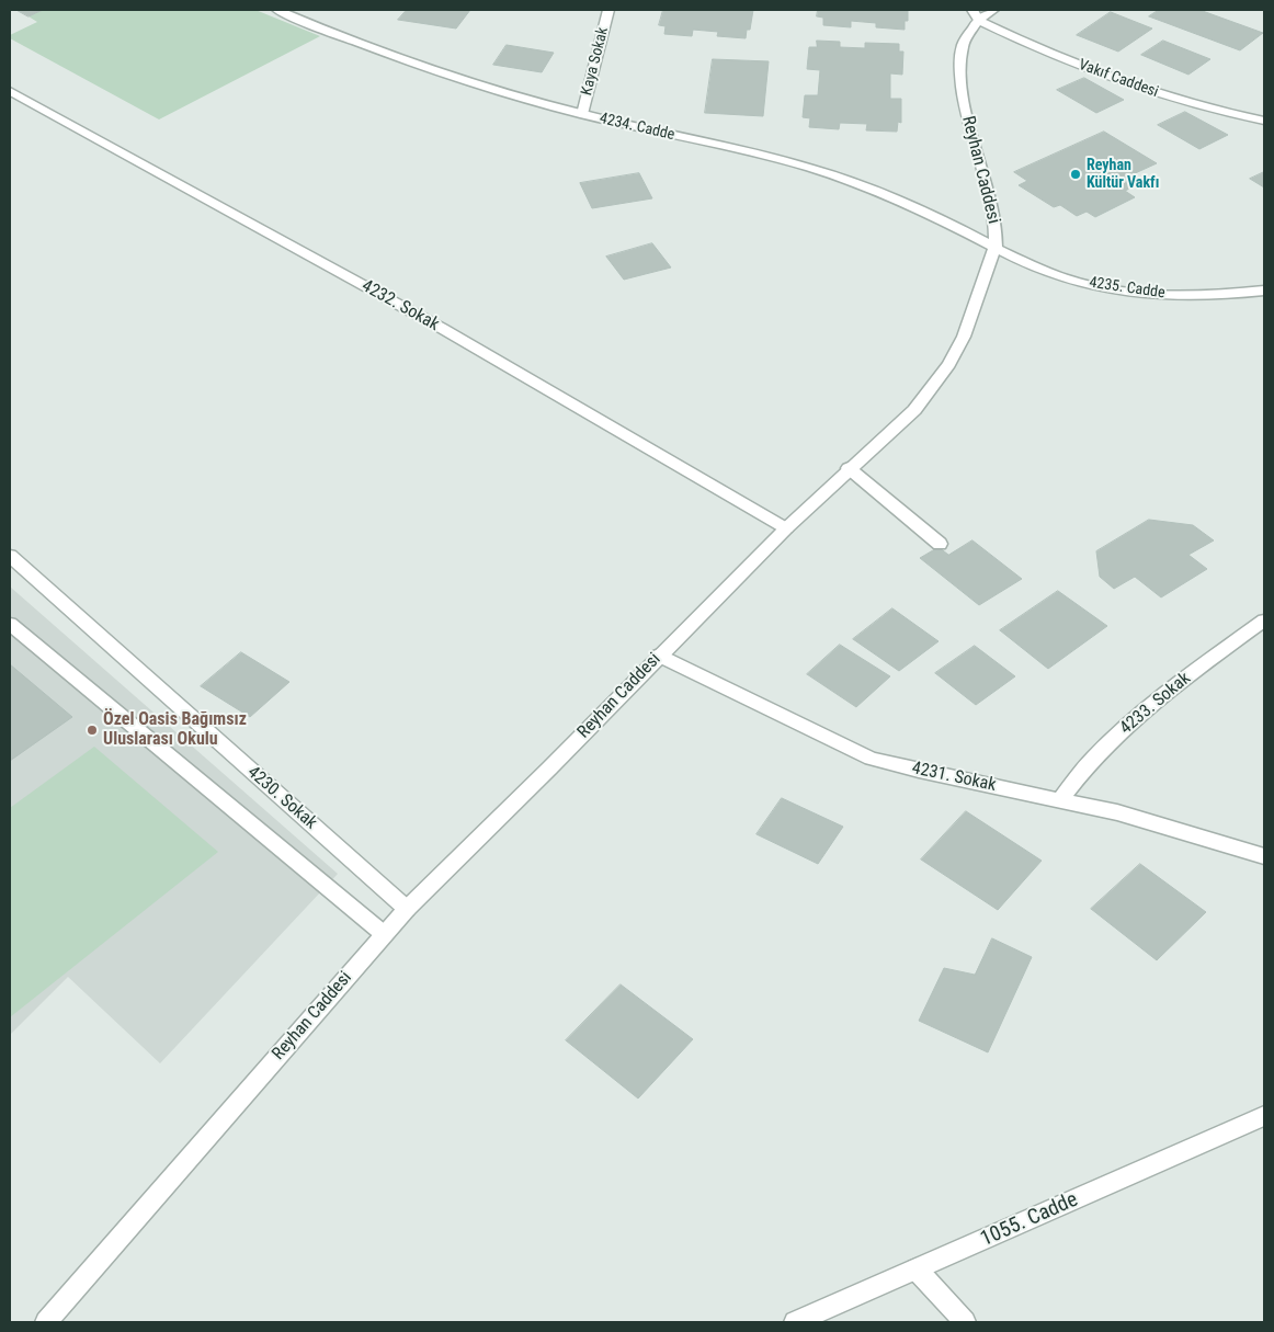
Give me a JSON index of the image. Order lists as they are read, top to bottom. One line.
{"streets":{"street":["Kaya Sokak","Vakıf Caddesi","4234. Cadde","Reyhan Caddesi","4235. Cadde","4232. Sokak","4233. Sokak","4231. Sokak","4230. Sokak","1055. Cadde"]},"crossings":[["Kaya Sokak","4234. Cadde"],["Vakıf Caddesi","Reyhan Caddesi"],["4234. Cadde","Reyhan Caddesi"],["4234. Cadde","4235. Cadde"],["Reyhan Caddesi","4235. Cadde"],["Reyhan Caddesi","4232. Sokak"],["Reyhan Caddesi","4231. Sokak"],["Reyhan Caddesi","4230. Sokak"],["4233. Sokak","4231. Sokak"]],"places":["Reyhan Kültür Vakfı","Özel Oasis Bağımsız Uluslarası Okulu"]}
